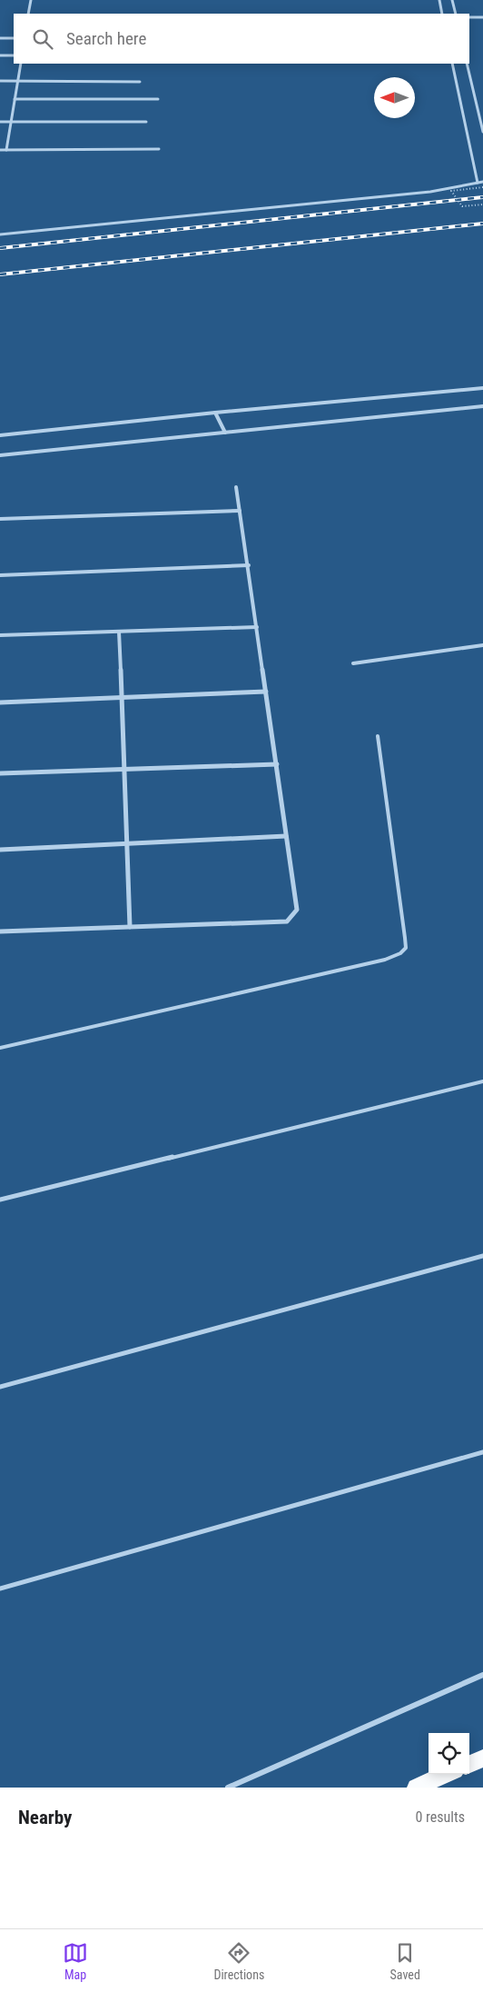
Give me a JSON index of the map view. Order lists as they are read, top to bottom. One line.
{"north":"left","page":{"search":"Search here","heading":["Nearby","0 results"],"nav":["Map","Directions","Saved"]}}
